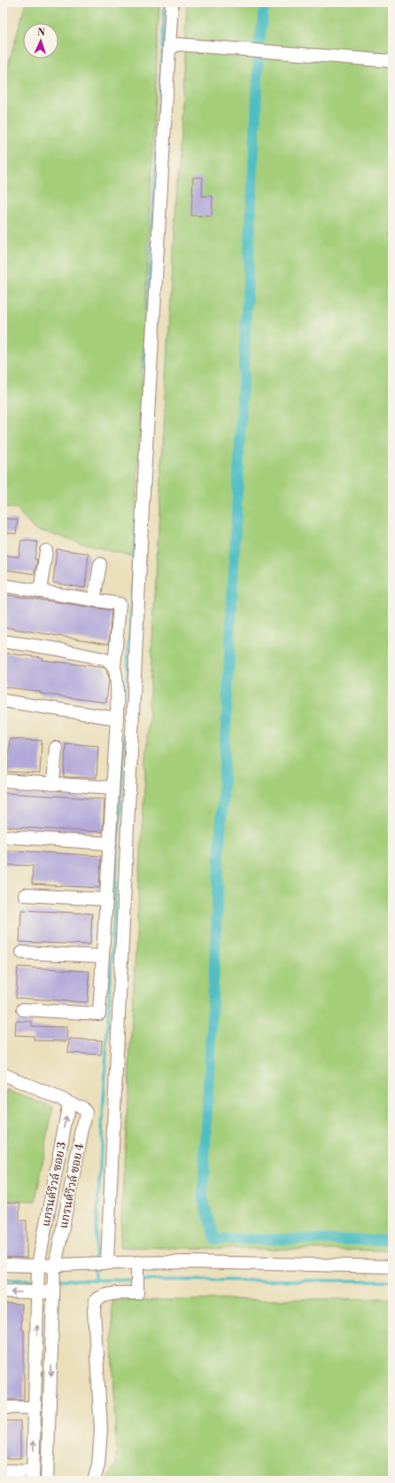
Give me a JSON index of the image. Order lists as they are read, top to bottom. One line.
{"streets":{"street":["แกรนด์วิวล์ ซอย 3","แกรนด์วิวล์ ซอย 4"]},"crossings":[["แกรนด์วิวล์ ซอย 3","แกรนด์วิวล์ ซอย 4"]],"north":"top"}
